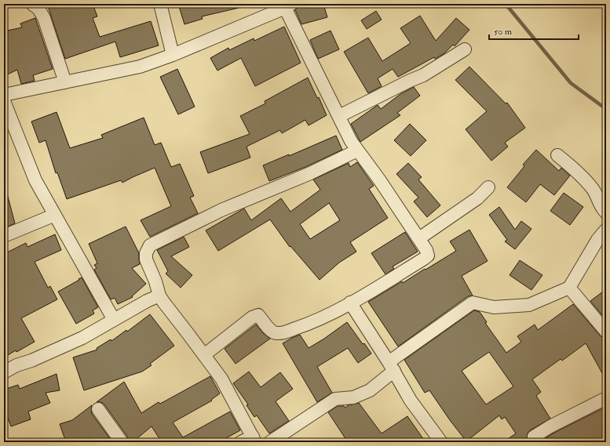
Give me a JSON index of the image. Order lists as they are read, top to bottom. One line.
{"scale_bar":"50 m"}
